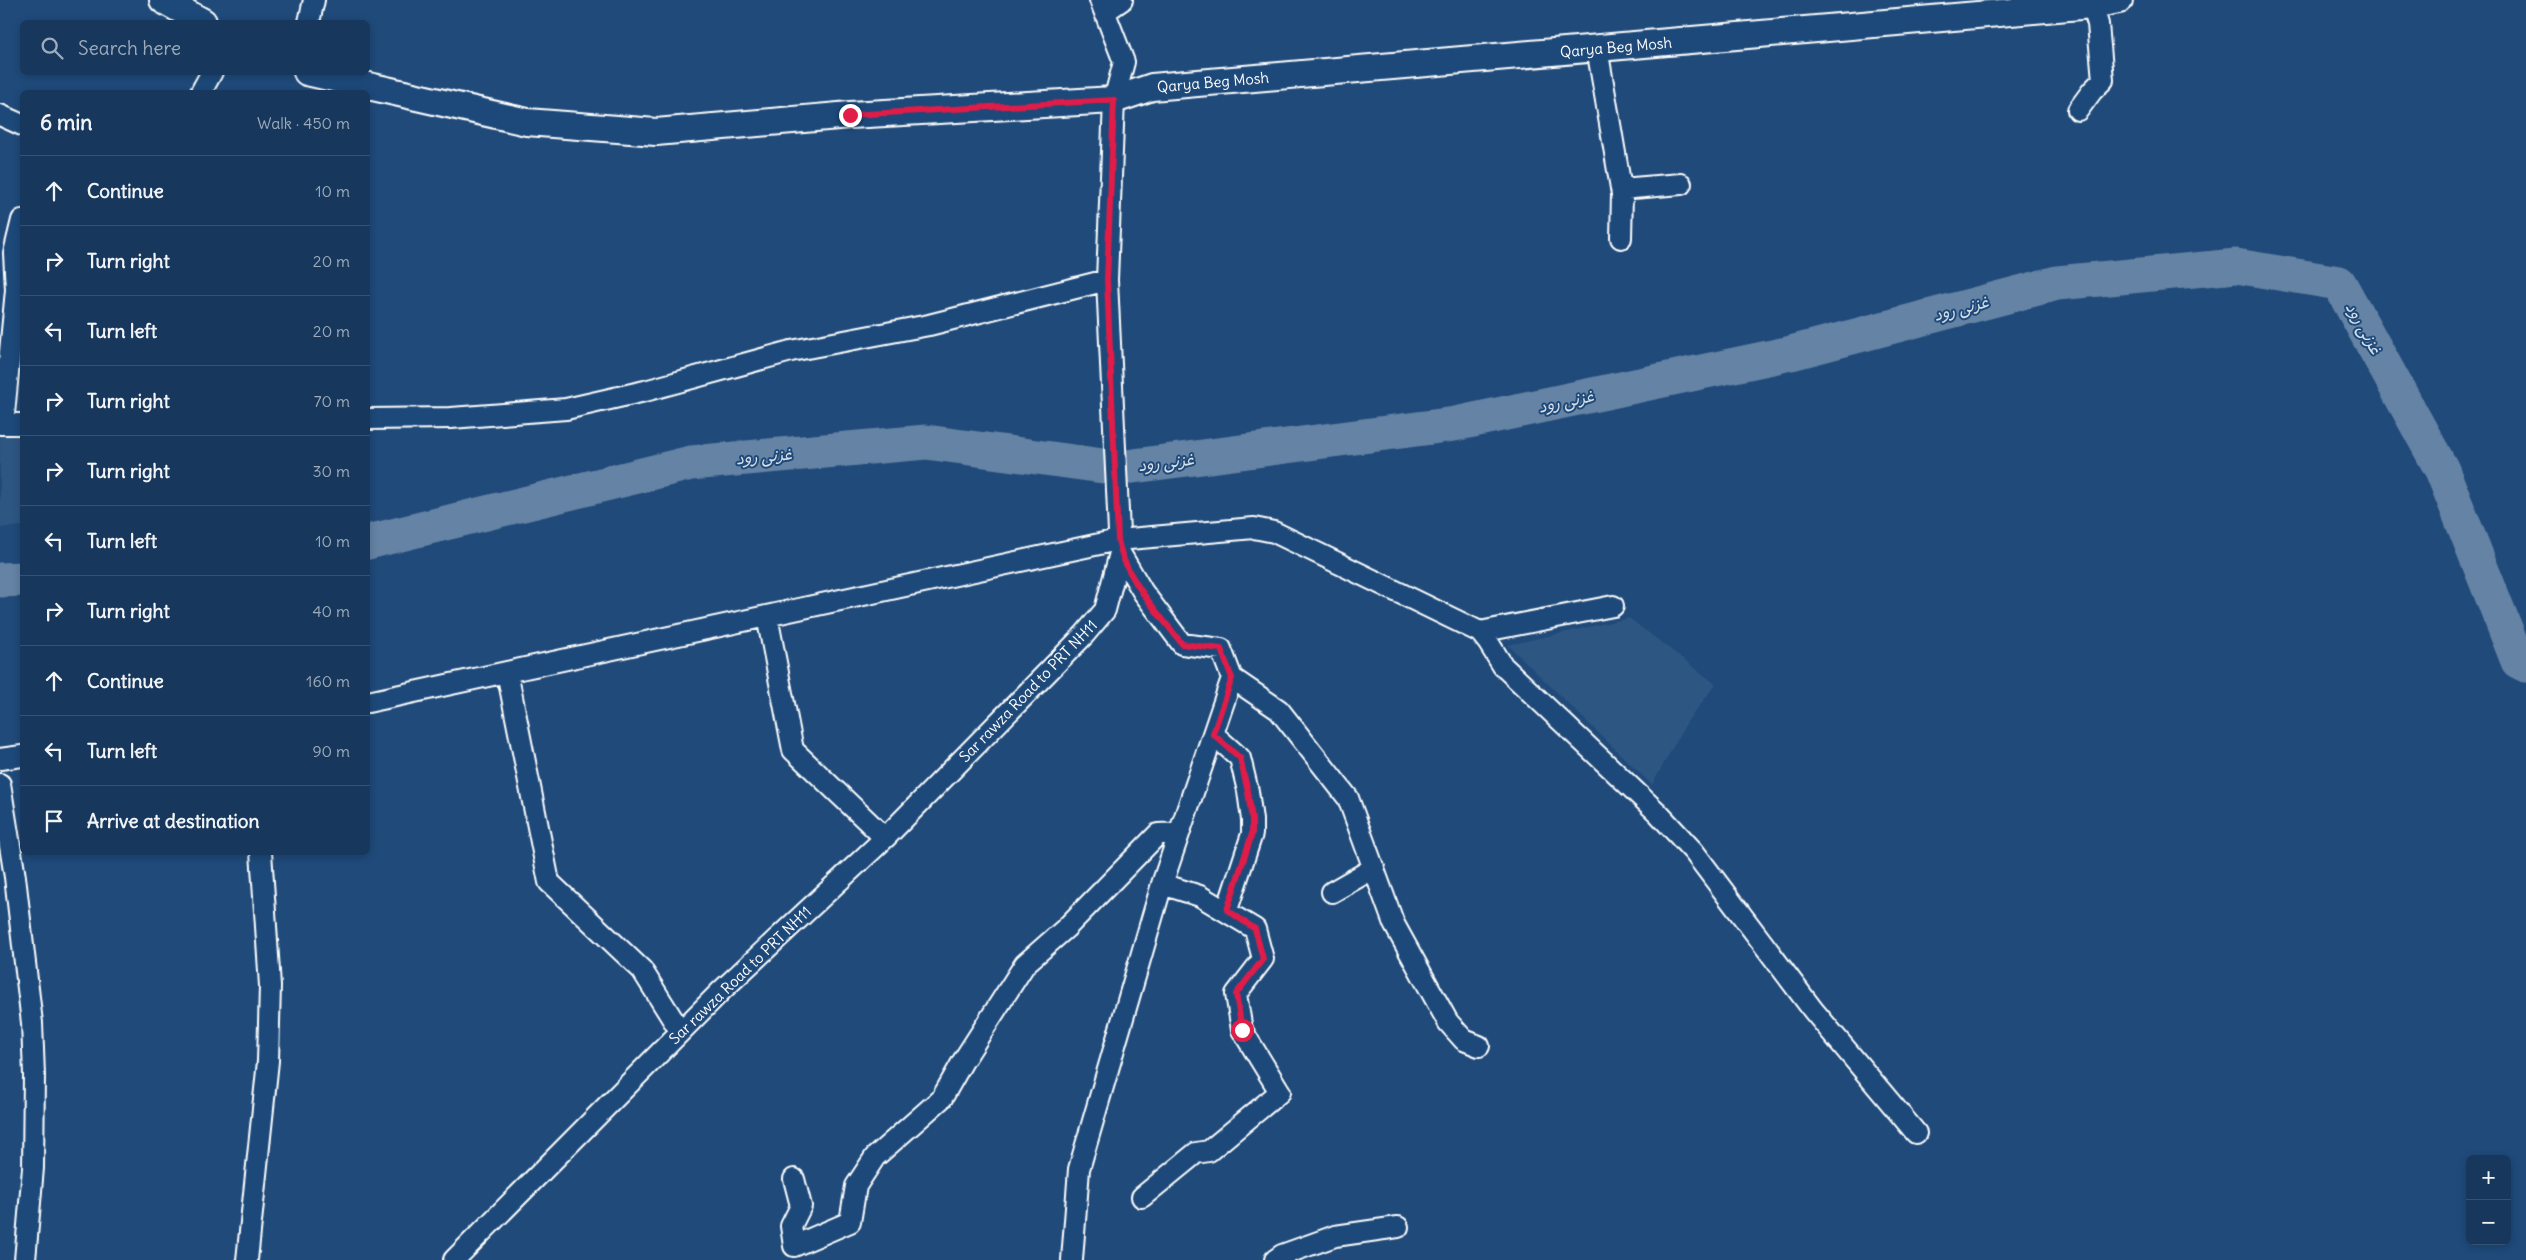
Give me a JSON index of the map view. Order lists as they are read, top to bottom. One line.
{"streets":{"main road":["Qarya Beg Mosh"],"street":["Sar rawza Road to PRT NH11"]},"crossings":[["Qarya Beg Mosh","Sar rawza Road to PRT NH11"]],"water":["غزنی رود"],"page":{"search":"Search here","heading":["6 min","Walk · 450 m"],"list":[["Continue","10 m"],["Turn right","20 m"],["Turn left","20 m"],["Turn right","70 m"],["Turn right","30 m"],["Turn left","10 m"],["Turn right","40 m"],["Continue","160 m"],["Turn left","90 m"],"Arrive at destination"],"map_buttons":["+","−"]}}
